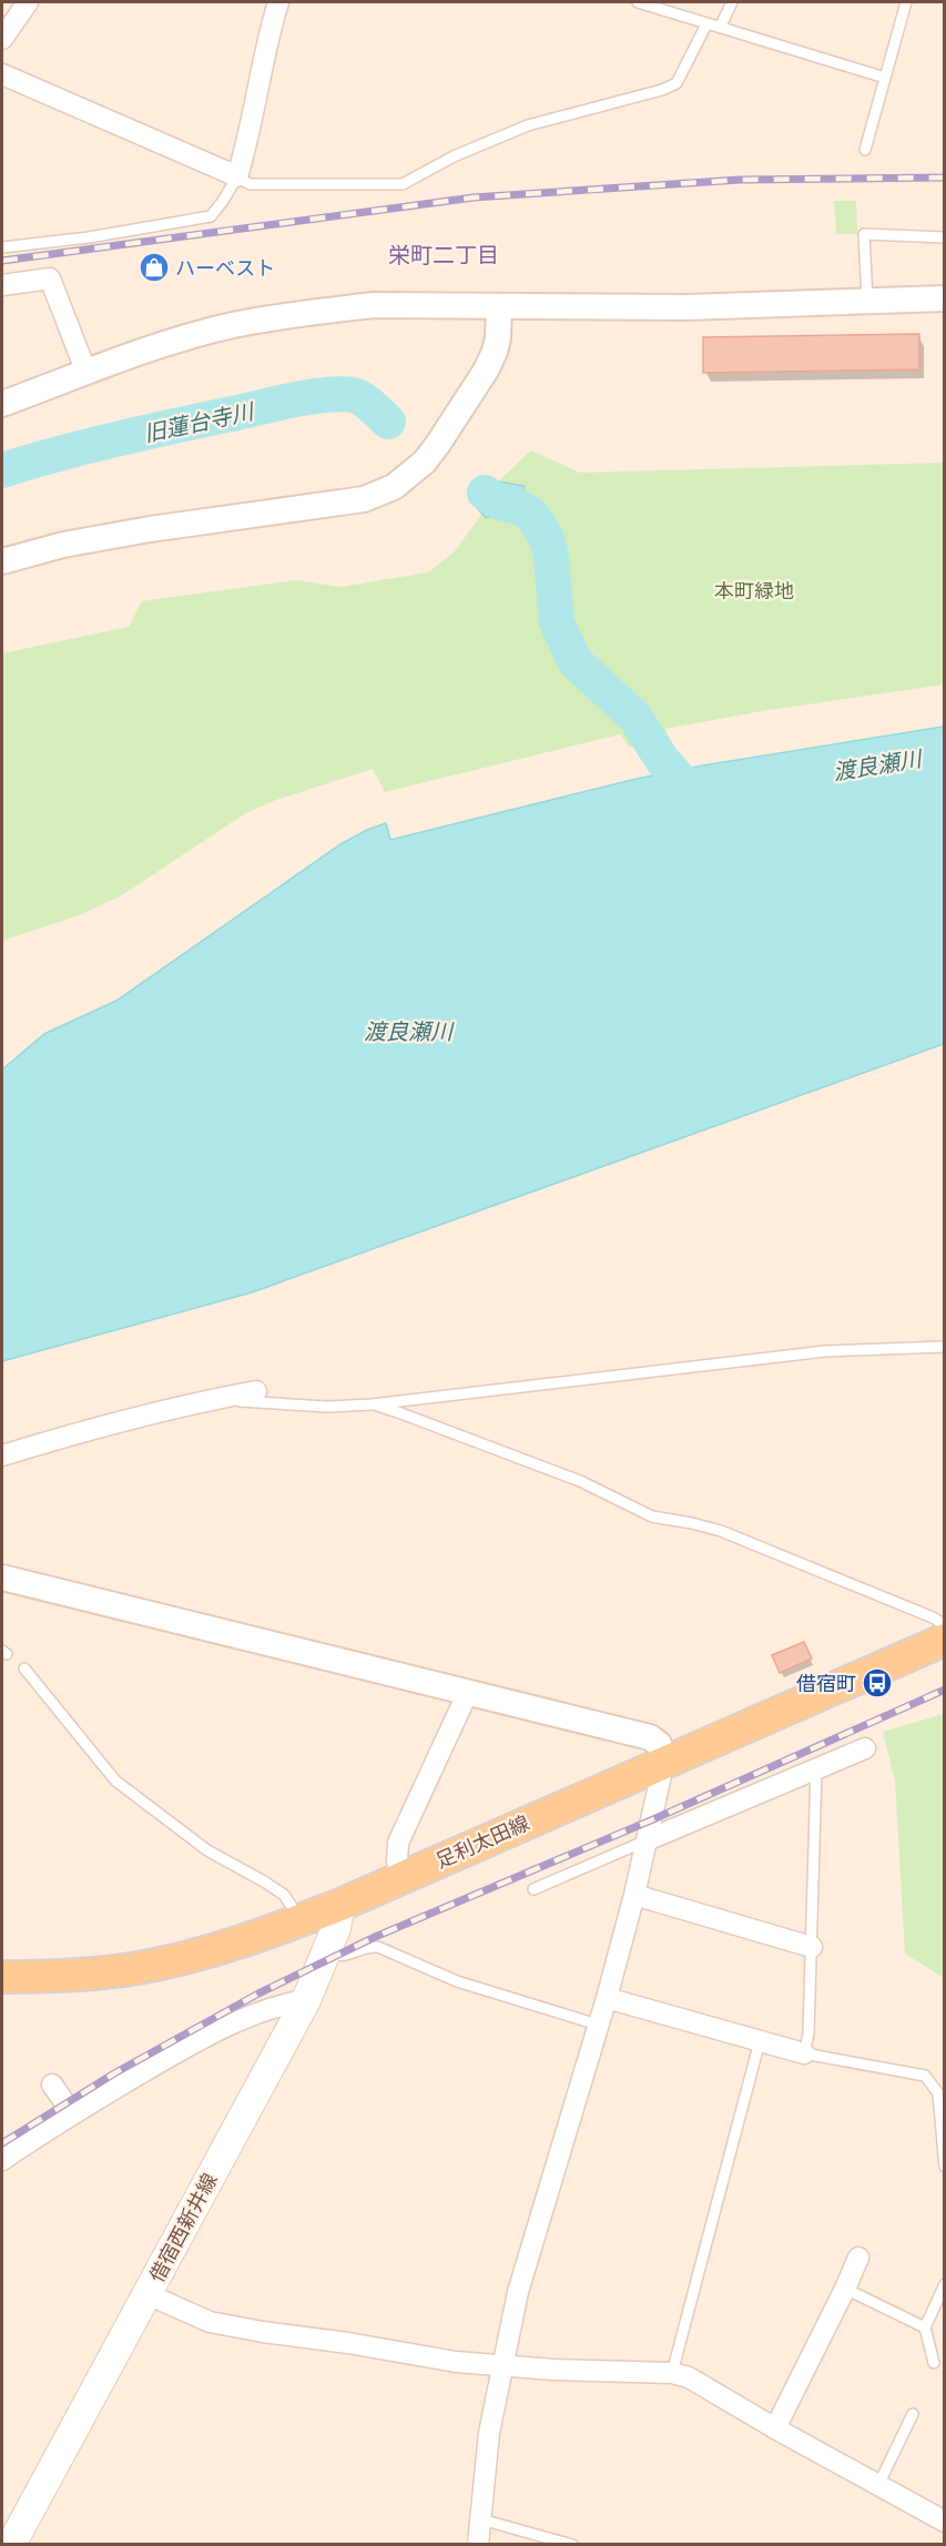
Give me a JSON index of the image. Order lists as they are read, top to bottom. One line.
{"streets":{"main road":["足利太田線","借宿西新井線"]},"crossings":[["足利太田線","借宿西新井線"]],"districts":["栄町二丁目"],"water":["旧蓮台寺川","渡良瀬川"],"parks":["本町緑地"],"places":{"shop":["ハーベスト"],"bus stop":["借宿町"]}}
